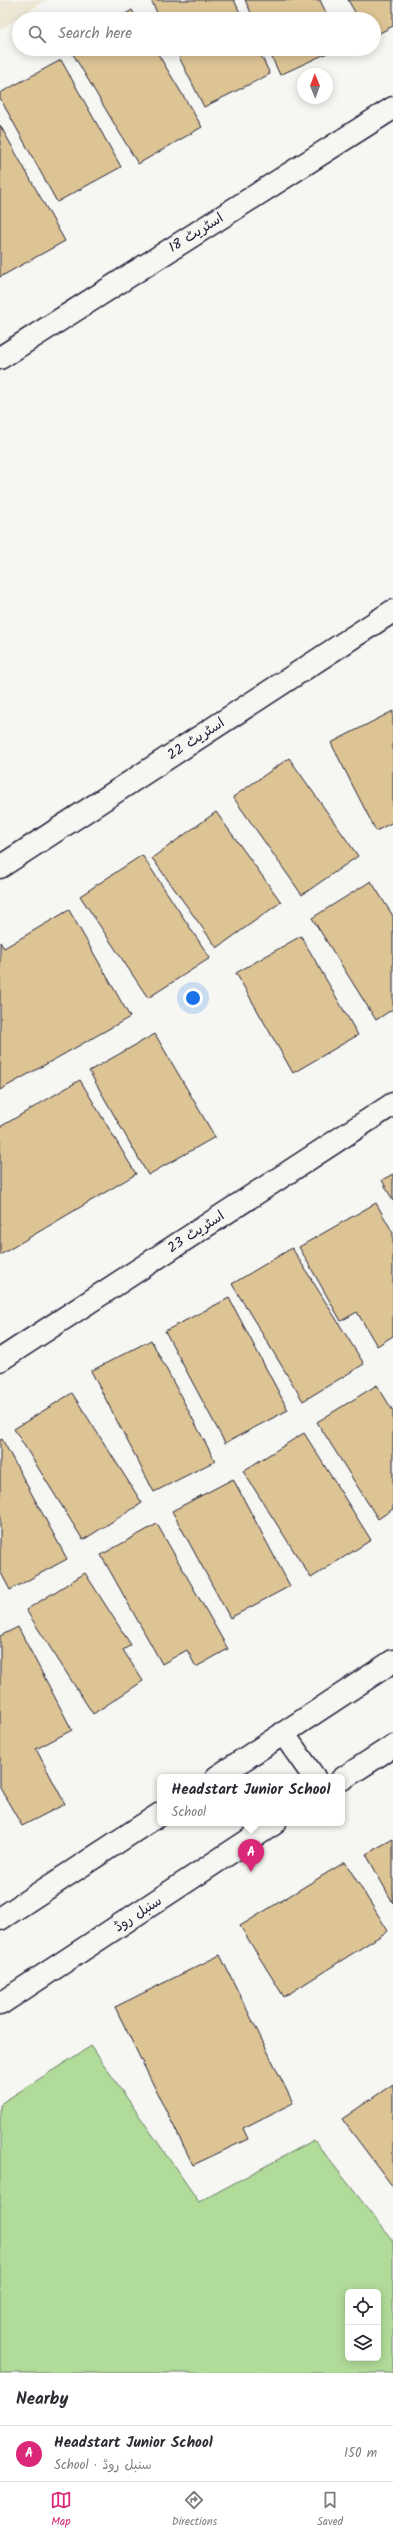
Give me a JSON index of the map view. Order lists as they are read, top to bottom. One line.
{"streets":{"street":["اسٹریٹ 18","اسٹریٹ 22","اسٹریٹ 23","سنبل روڈ"]},"north":"top","page":{"search":"Search here","popup":["Headstart Junior School","School"],"pins":"A","heading":"Nearby","list":[{"mark":"A","name":"Headstart Junior School","note":"School · سنبل روڈ","value":"150 m"}],"nav":["Map","Directions","Saved"]}}
